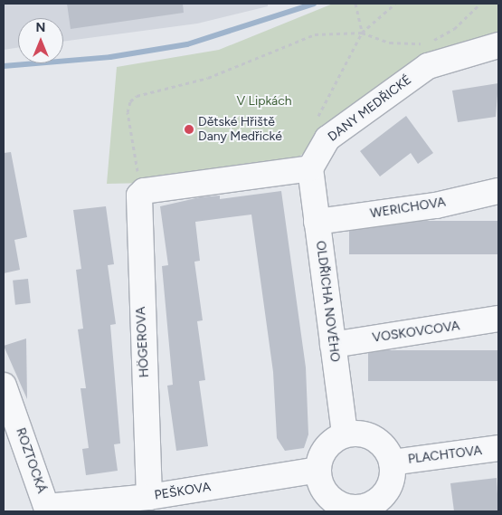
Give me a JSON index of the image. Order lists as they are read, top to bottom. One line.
{"streets":{"street":["DANY MEDŘICKÉ","WERICHOVA","OLDŘICHA NOVÉHO","VOSKOVCOVA","HÖGEROVA","PLACHTOVA","ROZTOCKÁ","PEŠKOVA"]},"crossings":[["DANY MEDŘICKÉ","OLDŘICHA NOVÉHO"],["WERICHOVA","OLDŘICHA NOVÉHO"],["OLDŘICHA NOVÉHO","VOSKOVCOVA"],["OLDŘICHA NOVÉHO","PLACHTOVA"],["OLDŘICHA NOVÉHO","PEŠKOVA"],["HÖGEROVA","PEŠKOVA"],["PLACHTOVA","PEŠKOVA"],["ROZTOCKÁ","PEŠKOVA"]],"parks":["V Lipkách"],"places":["Dětské Hřiště Dany Medřické"],"north":"top"}
